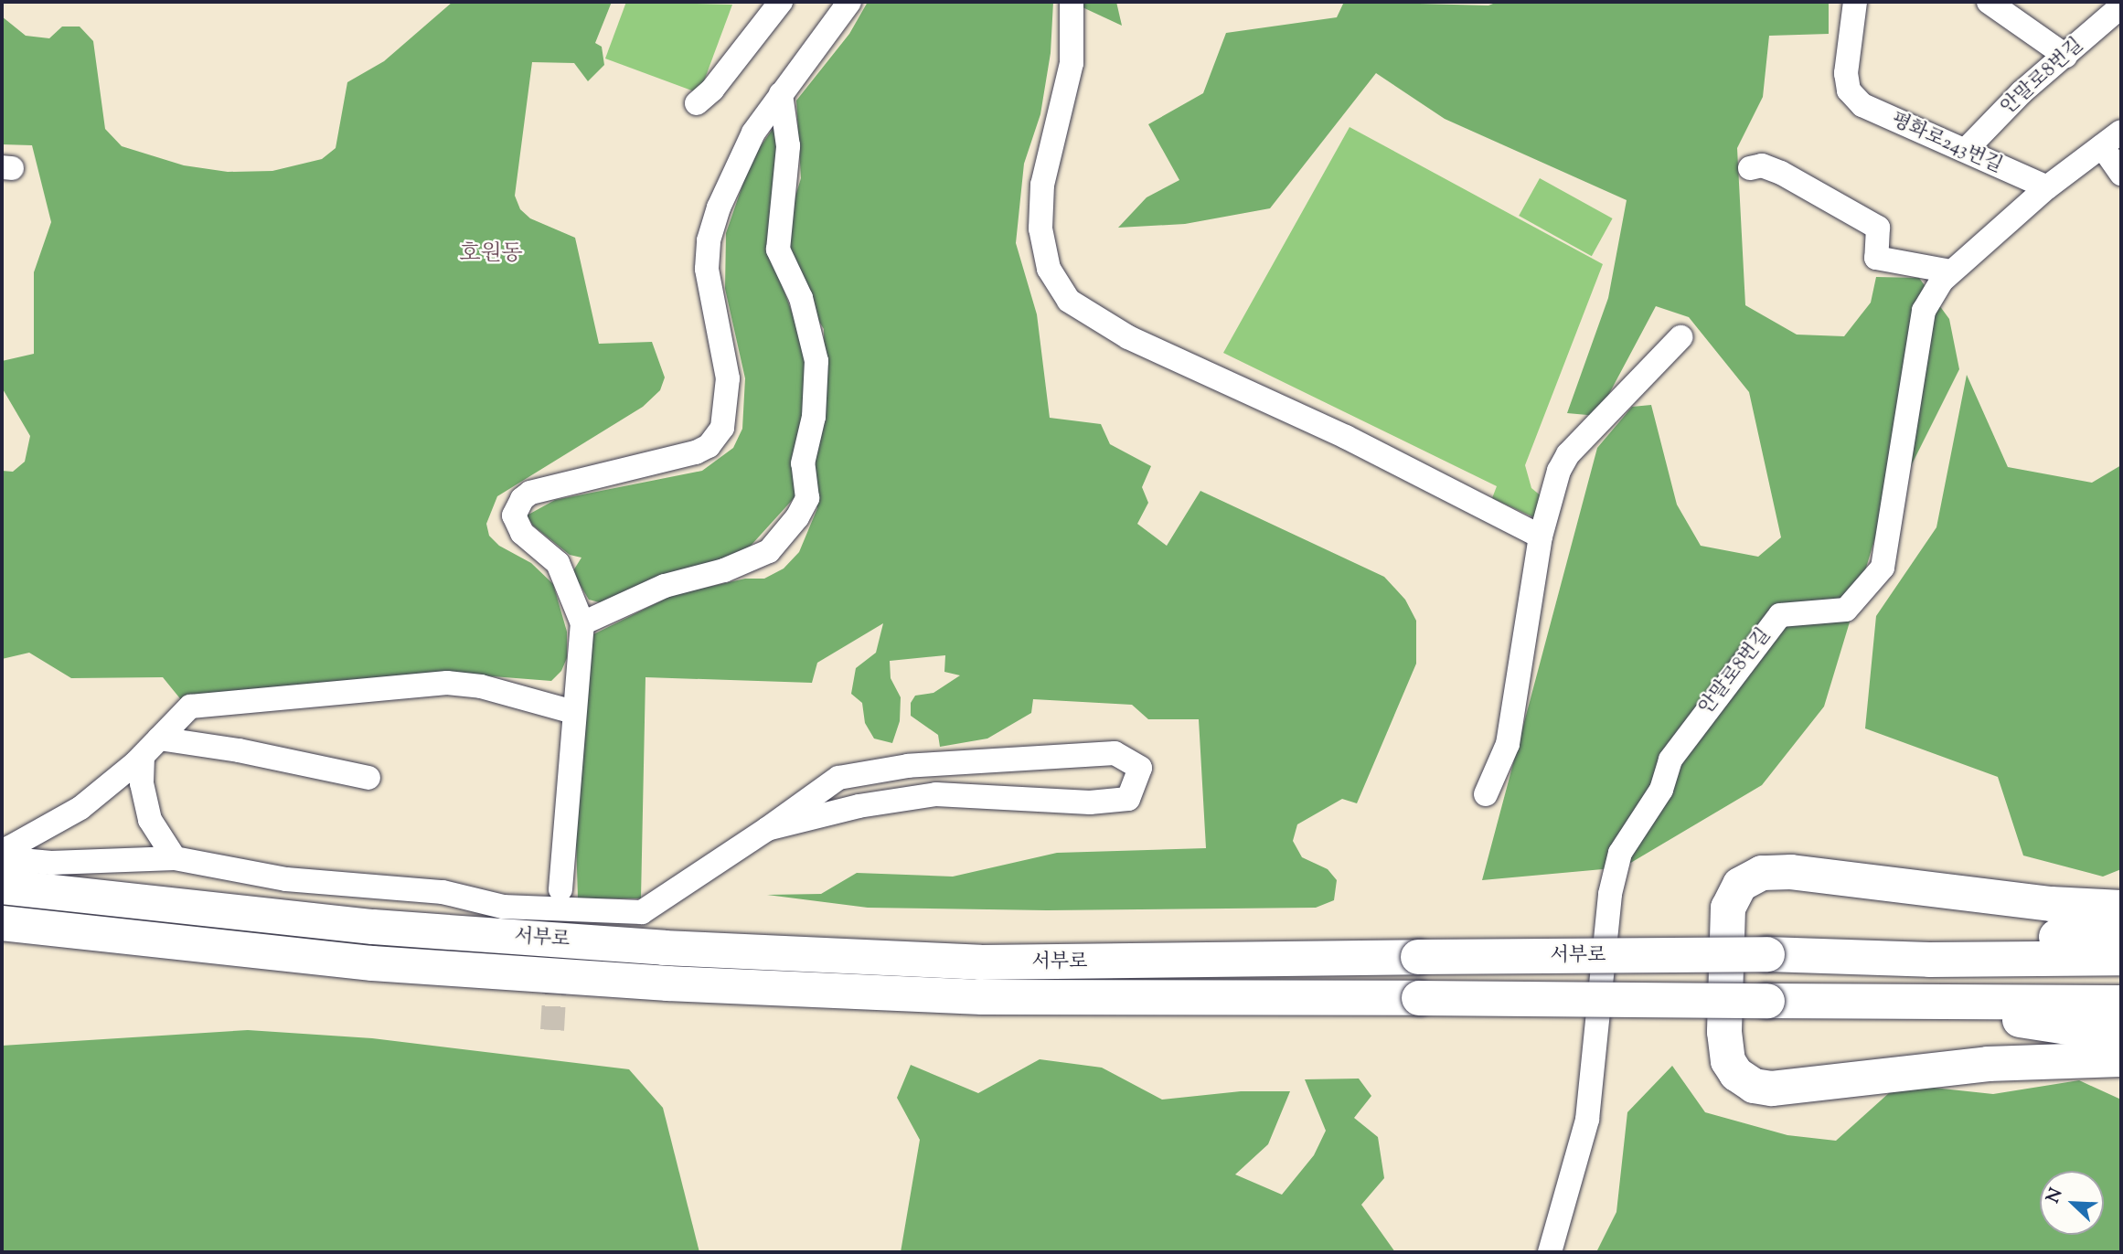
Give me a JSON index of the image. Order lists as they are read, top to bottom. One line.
{"streets":{"highway":["서부로"],"street":["안말로8번길","평화로243번길"]},"crossings":[["안말로8번길","평화로243번길"]],"districts":["호원동"],"north":"top left"}
